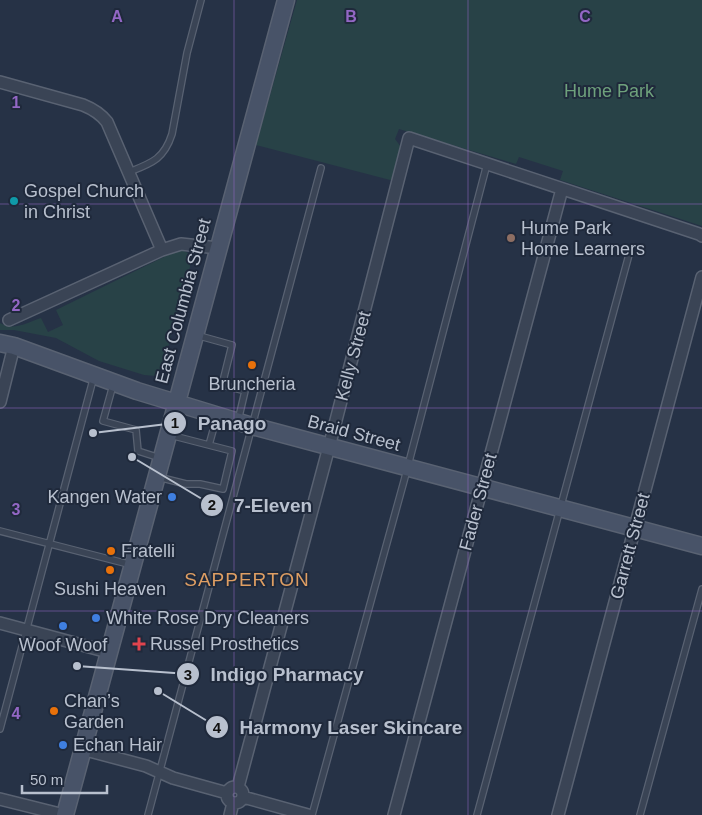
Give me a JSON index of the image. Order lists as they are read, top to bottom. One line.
{"streets":{"main road":["East Columbia Street","Braid Street"],"street":["Kelly Street","Fader Street","Garrett Street"]},"crossings":[["East Columbia Street","Braid Street"],["Kelly Street","Braid Street"],["Kelly Street","Fader Street"],["Braid Street","Fader Street"],["Braid Street","Garrett Street"]],"districts":["SAPPERTON"],"parks":["Hume Park"],"places":{"other":["Gospel Church in Christ","Hume Park Home Learners","Bruncheria","Panago","7-Eleven","Kangen Water","Fratelli","Sushi Heaven","White Rose Dry Cleaners","Woof Woof","Indigo Pharmacy","Harmony Laser Skincare","Chan’s Garden","Echan Hair"],"health":["Russel Prosthetics"]},"scale_bar":"50 m","grid":{"columns":["A","B","C"],"rows":["1","2","3","4"]}}
